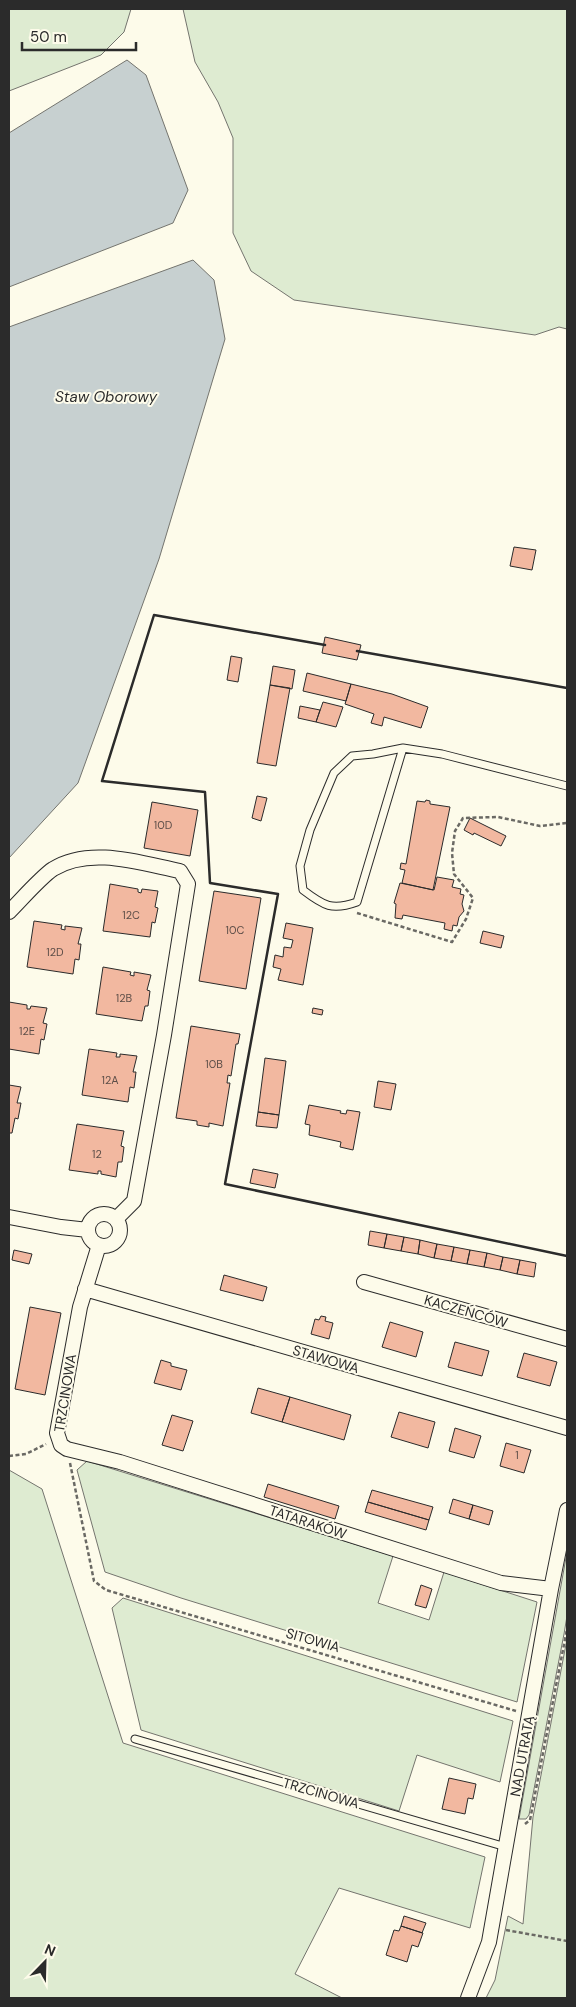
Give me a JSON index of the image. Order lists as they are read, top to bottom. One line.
{"streets":{"street":["KACZEŃCÓW","STAWOWA","TRZCINOWA","TATARAKÓW","NAD UTRATĄ"],"path":["SITOWIA"]},"crossings":[["STAWOWA","TRZCINOWA"],["TRZCINOWA","TATARAKÓW"],["TRZCINOWA","SITOWIA"],["TRZCINOWA","NAD UTRATĄ"],["TATARAKÓW","NAD UTRATĄ"],["SITOWIA","NAD UTRATĄ"]],"water":["Staw Oborowy"],"house_numbers":["10D","12C","10C","12D","12B","12E","10B","12A","12","1"],"scale_bar":"50 m","north":"top right"}
